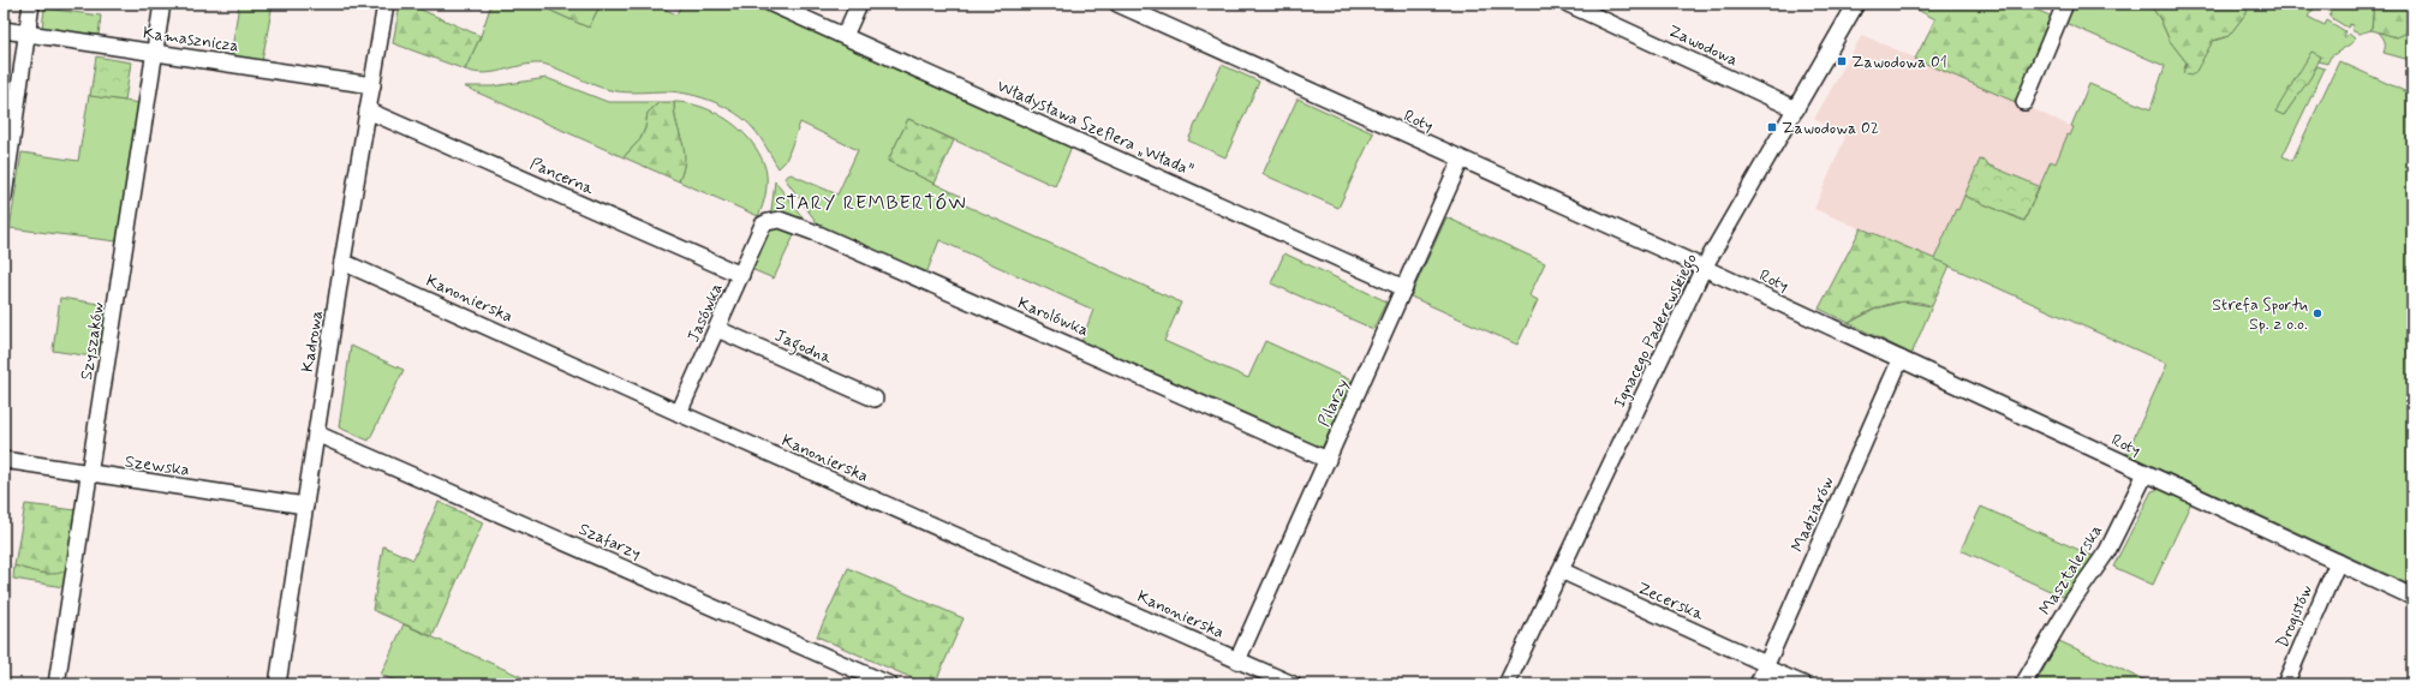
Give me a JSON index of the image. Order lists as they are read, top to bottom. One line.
{"streets":{"street":["Kamasznicza","Zawodowa","Roty","Władysława Szeflera „Włada”","Pancerna","Kanonierska","Jasówka","Karolówka","Ignacego Paderewskiego","Szyszaków","Kadrowa","Jagodna","Pilarzy","Szewska","Madziarów","Szafarzy","Masztalerska","Zecerska","Drogistów"]},"crossings":[["Kamasznicza","Szyszaków"],["Kamasznicza","Kadrowa"],["Zawodowa","Ignacego Paderewskiego"],["Roty","Ignacego Paderewskiego"],["Roty","Pilarzy"],["Roty","Madziarów"],["Roty","Masztalerska"],["Roty","Drogistów"],["Władysława Szeflera „Włada”","Pilarzy"],["Pancerna","Jasówka"],["Pancerna","Kadrowa"],["Kanonierska","Jasówka"],["Kanonierska","Kadrowa"],["Kanonierska","Pilarzy"],["Jasówka","Karolówka"],["Jasówka","Jagodna"],["Karolówka","Pilarzy"],["Ignacego Paderewskiego","Zecerska"],["Szyszaków","Szewska"],["Kadrowa","Szewska"],["Kadrowa","Szafarzy"],["Madziarów","Zecerska"]],"districts":["STARY REMBERTÓW"],"places":{"transit":["Zawodowa 01","Zawodowa 02"],"other":["Strefa Sportu Sp. z o.o."]}}
